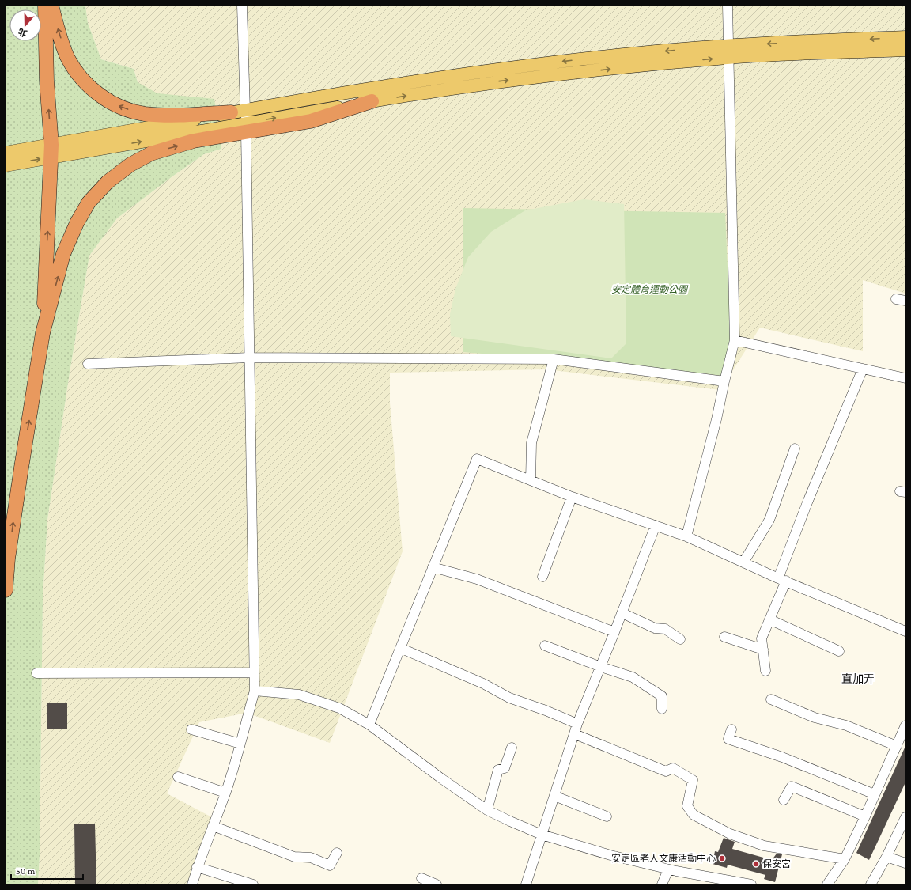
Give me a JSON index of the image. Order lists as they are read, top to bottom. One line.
{"districts":["直加弄"],"parks":["安定體育運動公園"],"places":["安定區老人文康活動中心","保安宮"],"scale_bar":"50 m","north":"bottom"}
